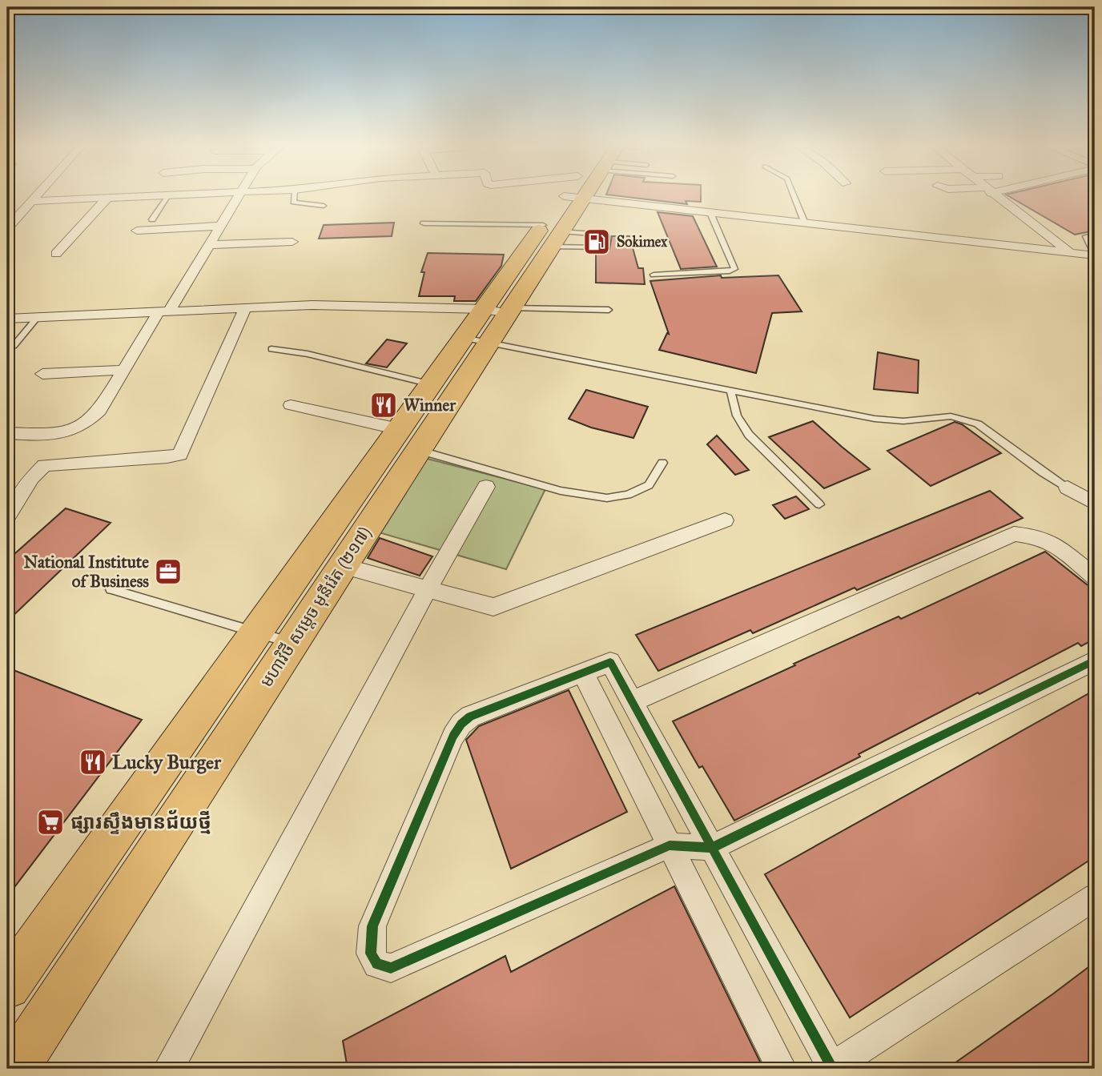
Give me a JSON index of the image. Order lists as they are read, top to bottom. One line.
{"streets":{"main road":["មហាវិថី សម្តេច មុនីរ៉េត (២១៧)"]},"places":{"fuel station":["Sokimex"],"restaurant":["Winner","Lucky Burger"],"office":["National Institute of Business"],"supermarket":["ផ្សារស្ទឹងមានជ័យថ្មី"]}}
